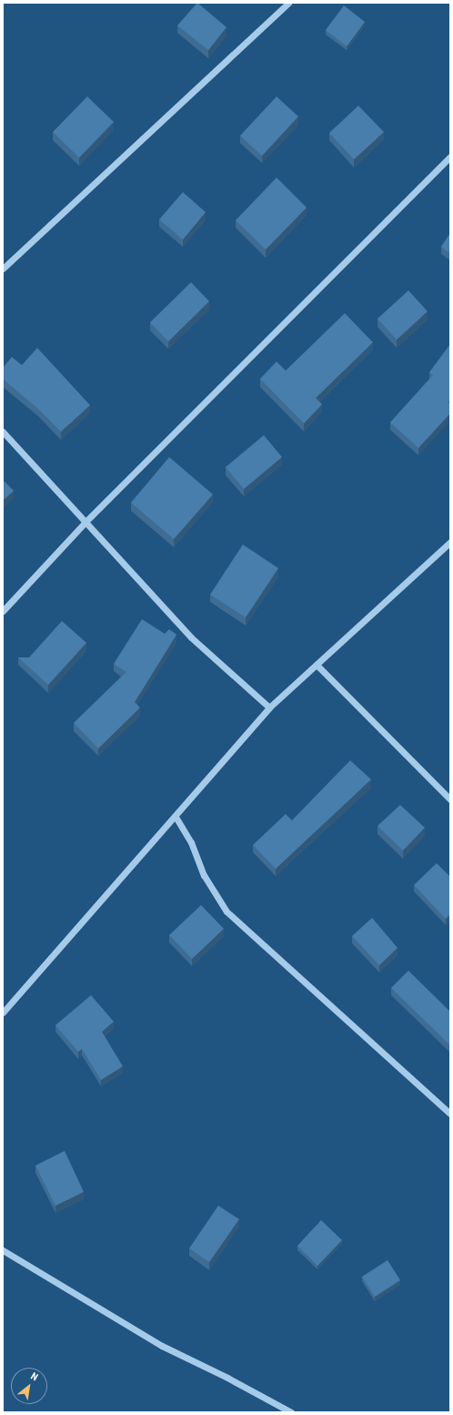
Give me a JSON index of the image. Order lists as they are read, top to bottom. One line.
{"north":"top right"}
